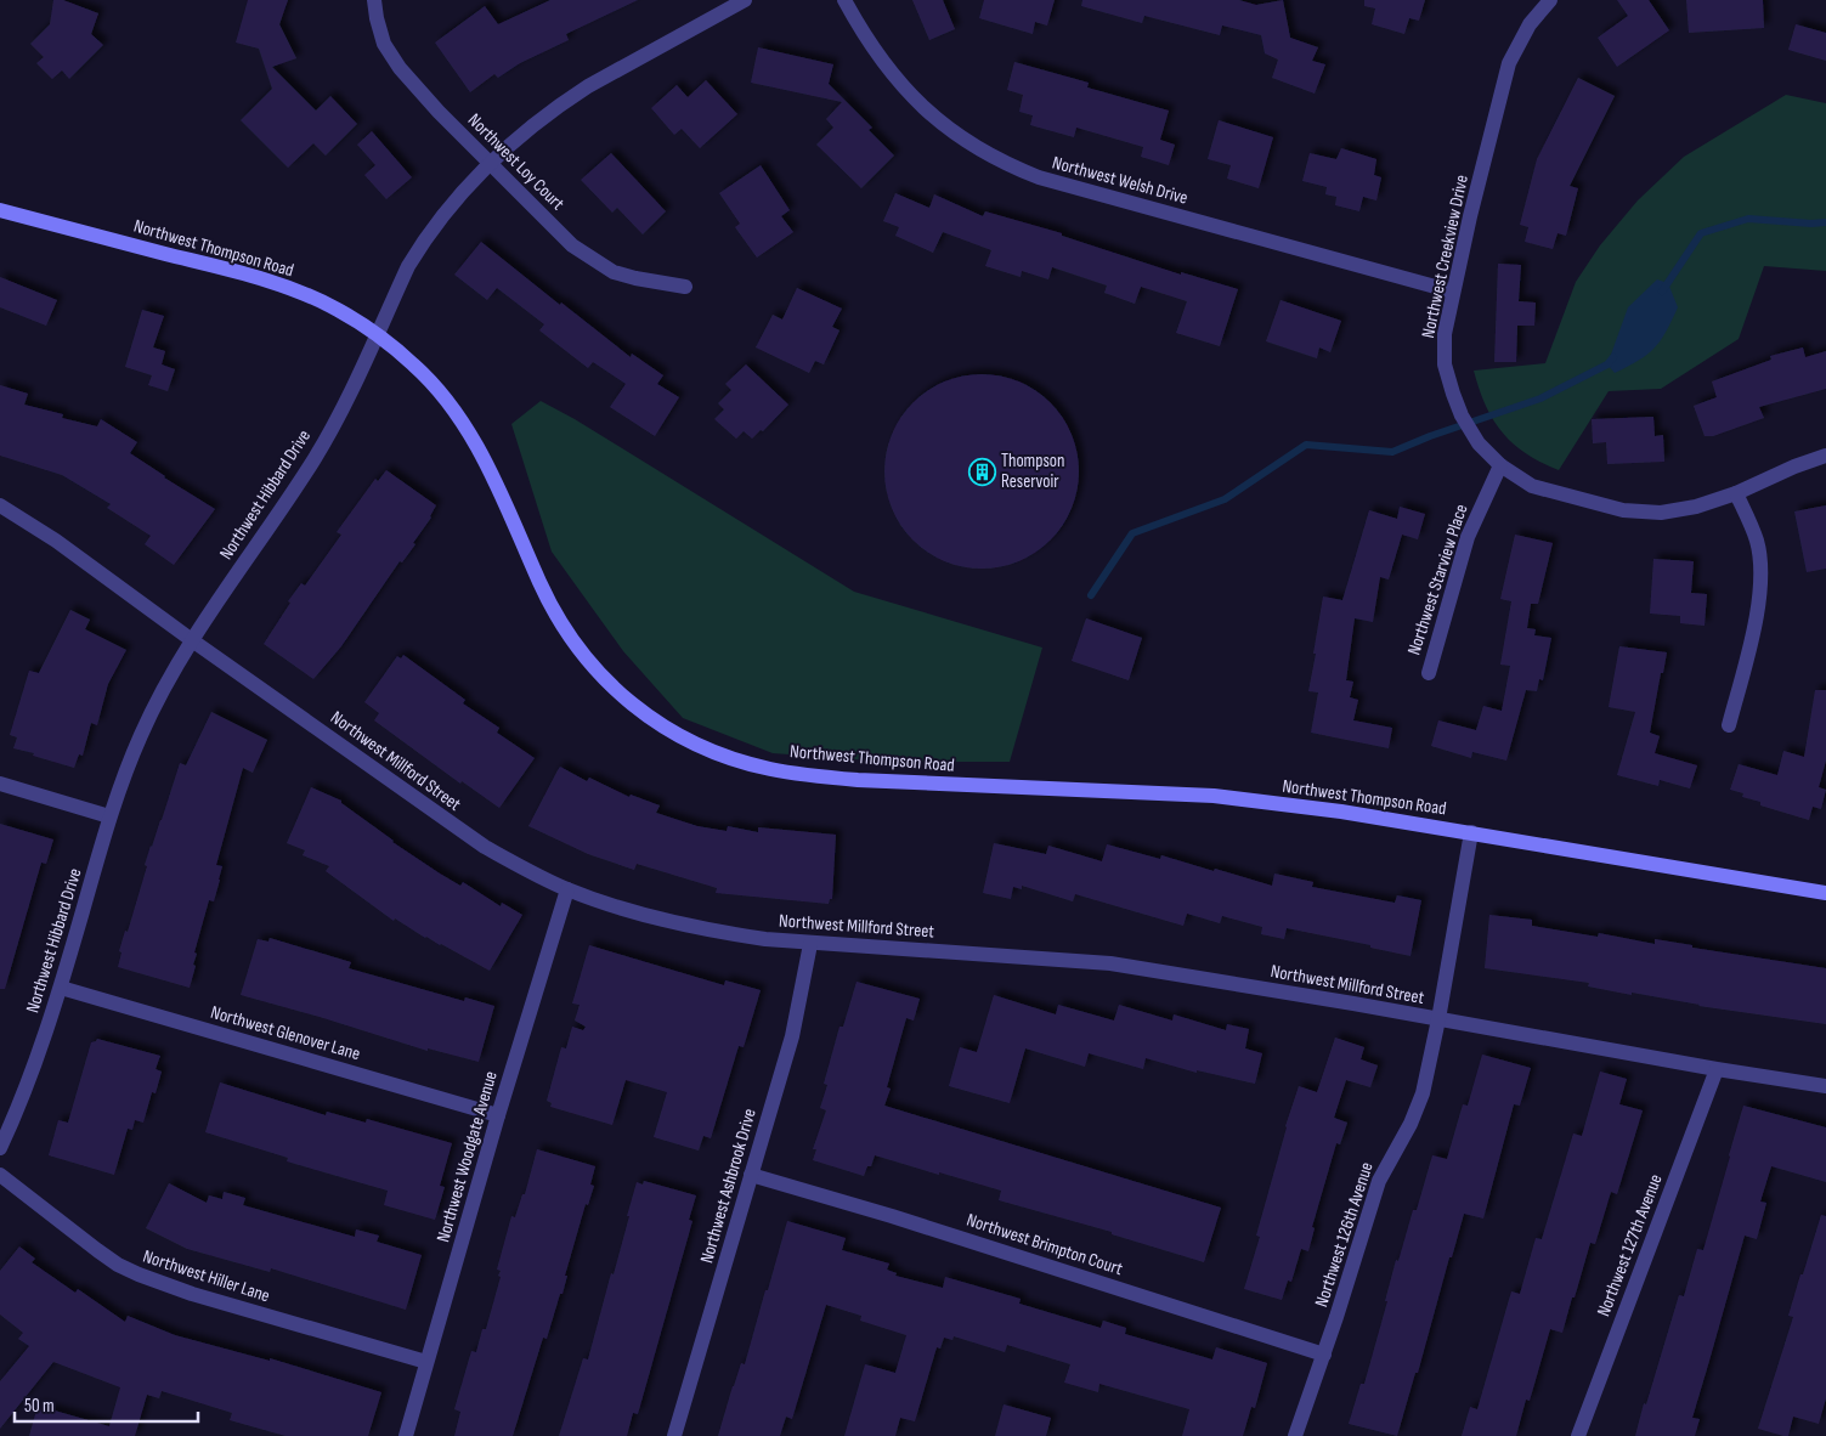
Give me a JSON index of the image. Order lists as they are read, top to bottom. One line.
{"streets":{"street":["Northwest Loy Court","Northwest Welsh Drive","Northwest Thompson Road","Northwest Creekview Drive","Northwest Hibbard Drive","Northwest Starview Place","Northwest Millford Street","Northwest Glenover Lane","Northwest Woodgate Avenue","Northwest Ashbrook Drive","Northwest 126th Avenue","Northwest Brimpton Court","Northwest 127th Avenue","Northwest Hiller Lane"]},"crossings":[["Northwest Loy Court","Northwest Hibbard Drive"],["Northwest Welsh Drive","Northwest Creekview Drive"],["Northwest Thompson Road","Northwest Hibbard Drive"],["Northwest Thompson Road","Northwest 126th Avenue"],["Northwest Creekview Drive","Northwest Starview Place"],["Northwest Hibbard Drive","Northwest Millford Street"],["Northwest Hibbard Drive","Northwest Glenover Lane"],["Northwest Millford Street","Northwest Woodgate Avenue"],["Northwest Millford Street","Northwest Ashbrook Drive"],["Northwest Millford Street","Northwest 126th Avenue"],["Northwest Millford Street","Northwest 127th Avenue"],["Northwest Glenover Lane","Northwest Woodgate Avenue"],["Northwest Woodgate Avenue","Northwest Hiller Lane"],["Northwest Ashbrook Drive","Northwest Brimpton Court"],["Northwest 126th Avenue","Northwest Brimpton Court"]],"places":{"building":["Thompson Reservoir"]},"scale_bar":"50 m"}
